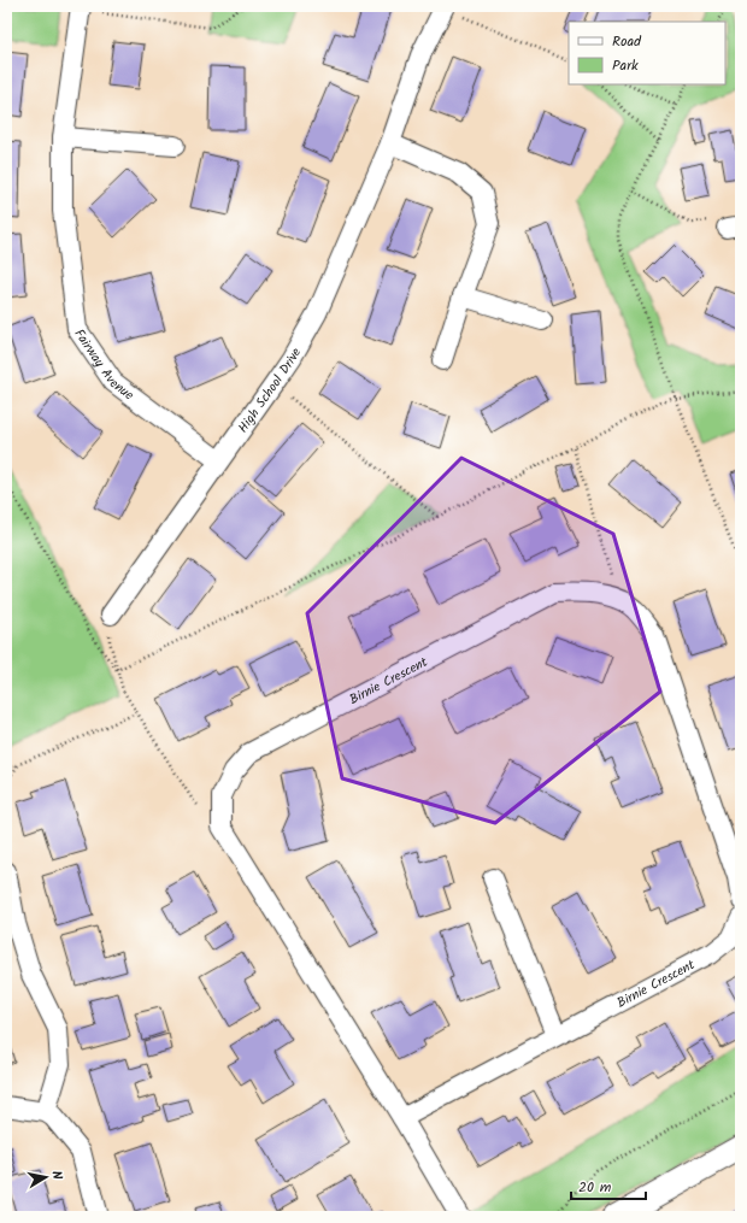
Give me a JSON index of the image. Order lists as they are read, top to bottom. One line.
{"streets":{"street":["Fairway Avenue","High School Drive","Birnie Crescent"]},"crossings":[["Fairway Avenue","High School Drive"]],"legend":["Road","Park"],"scale_bar":"20 m","north":"right"}
